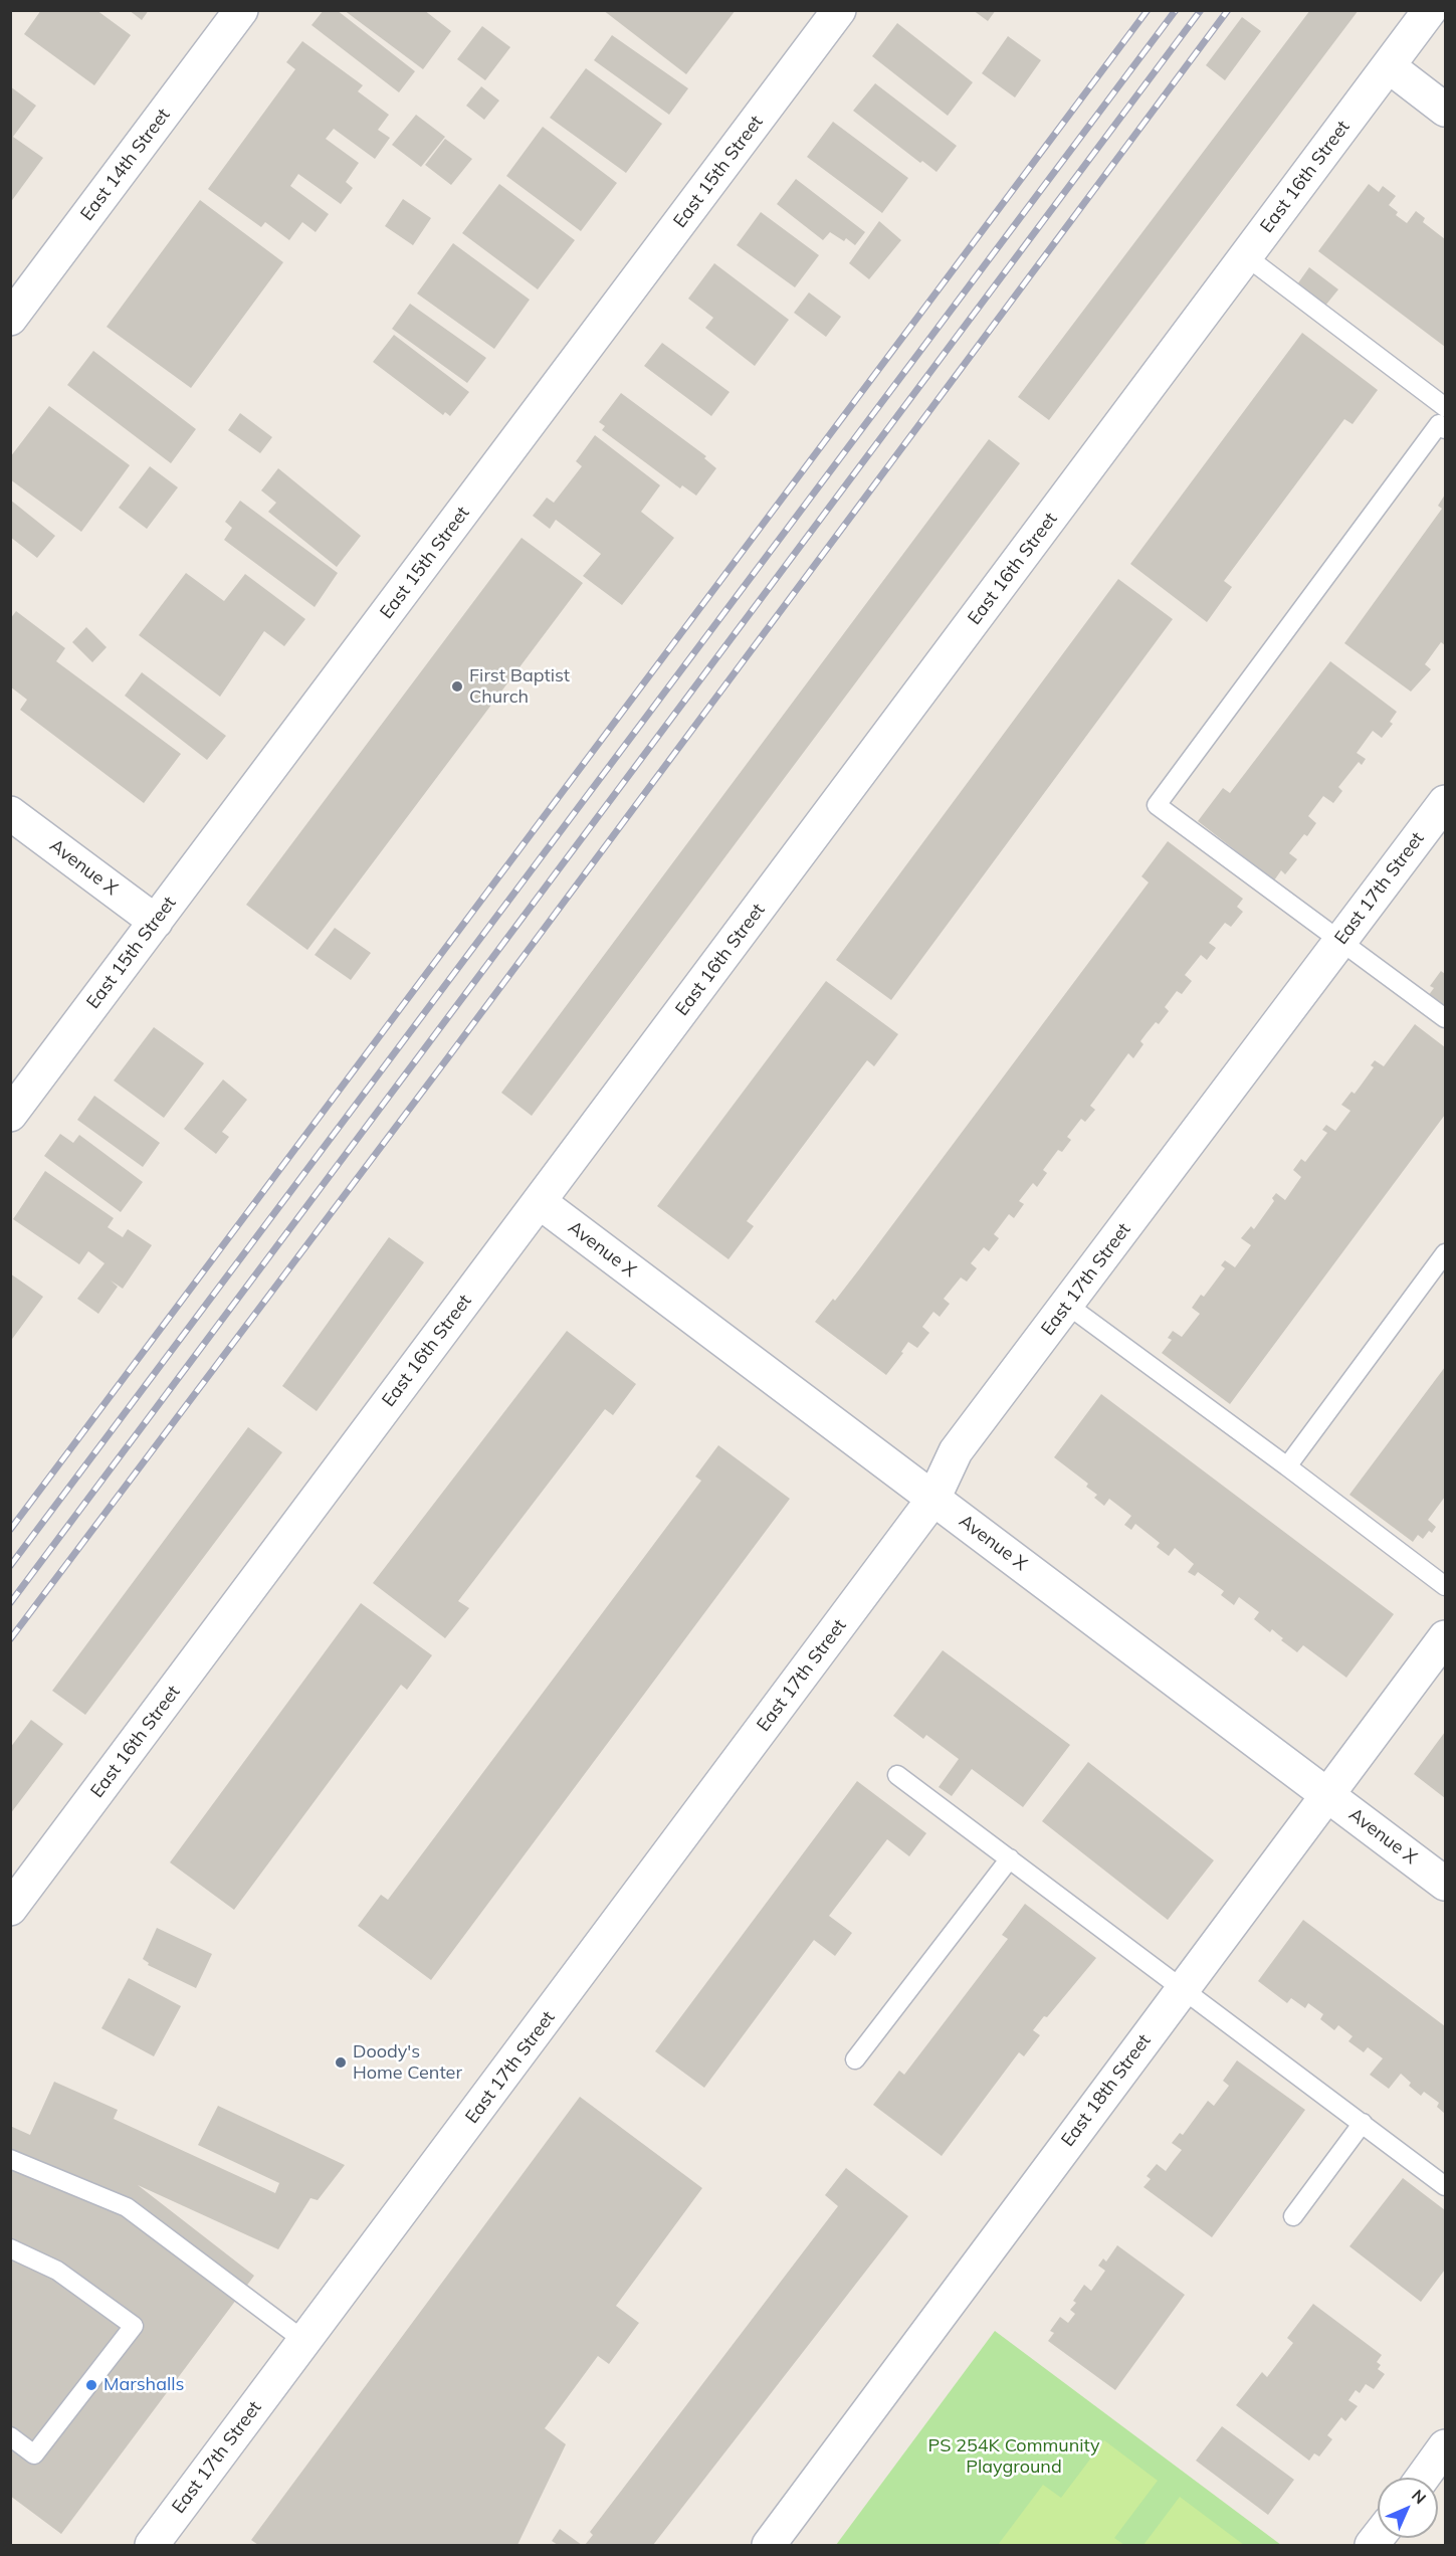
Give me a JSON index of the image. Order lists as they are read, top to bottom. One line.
{"streets":{"street":["East 14th Street","East 15th Street","East 16th Street","Avenue X","East 17th Street","East 18th Street"]},"crossings":[["East 15th Street","Avenue X"],["East 16th Street","Avenue X"],["Avenue X","East 17th Street"],["Avenue X","East 18th Street"]],"parks":["PS 254K Community Playground"],"places":["First Baptist Church","Doody's Home Center","Marshalls"],"north":"top right"}
